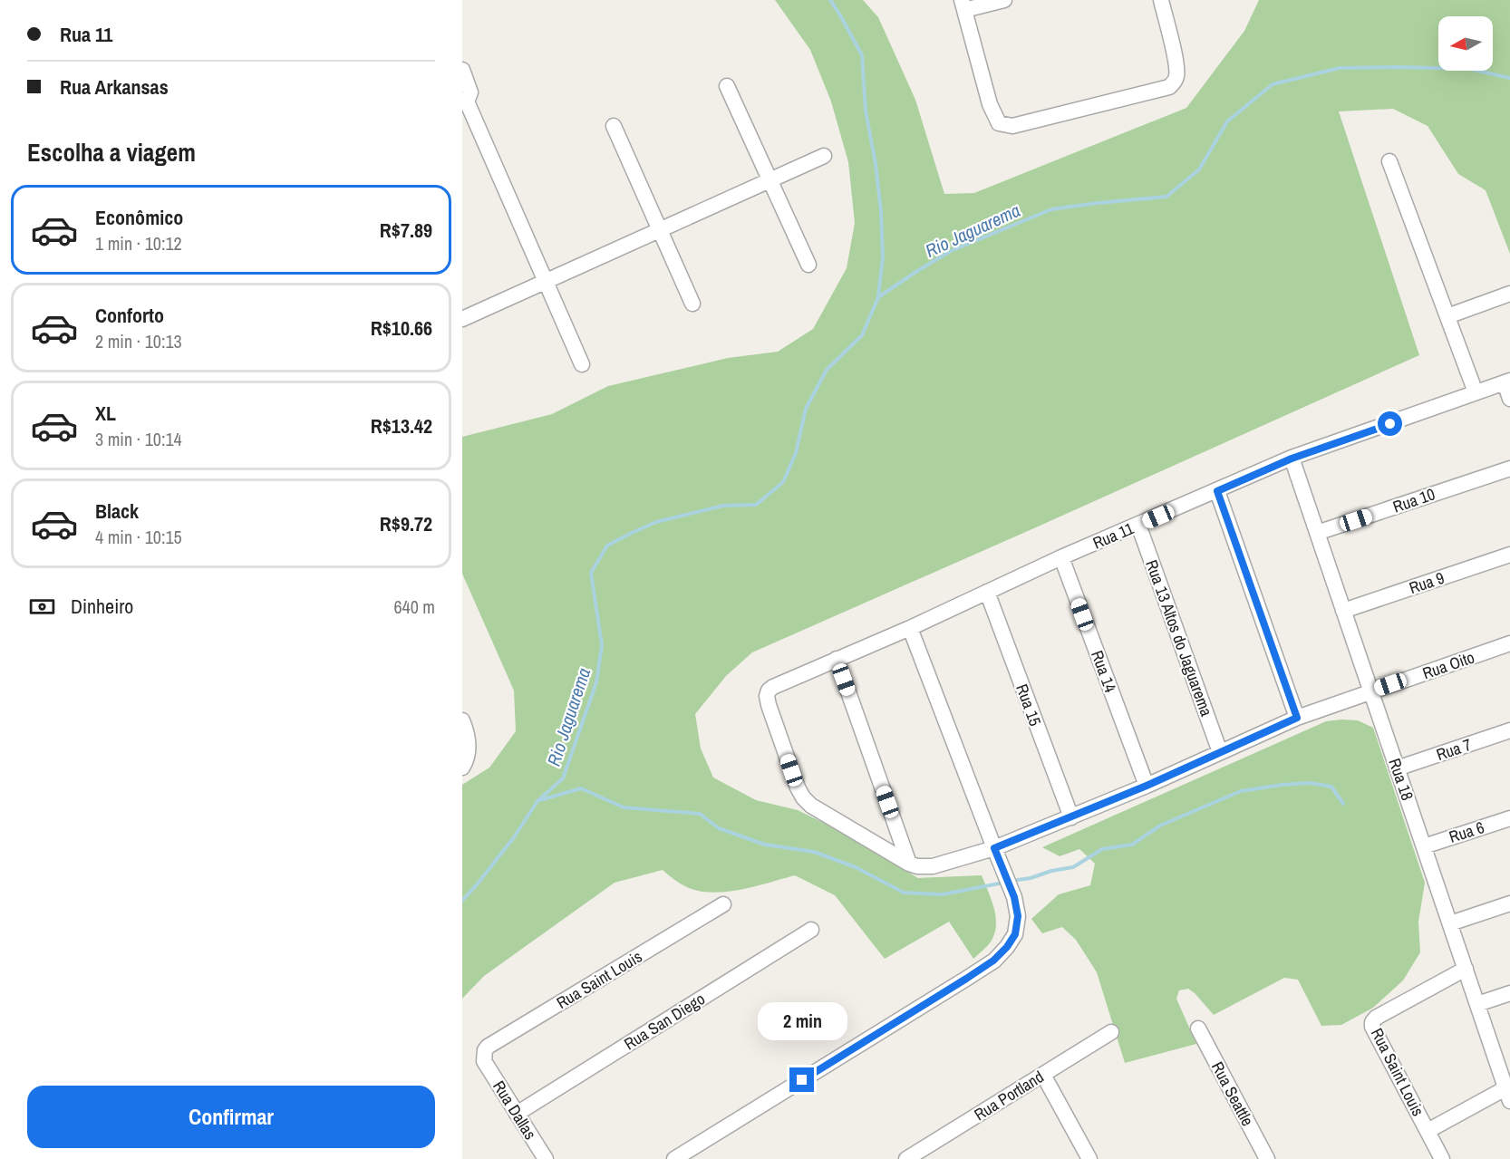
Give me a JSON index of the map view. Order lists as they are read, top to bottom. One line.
{"streets":{"street":["Rua 10","Rua 11","Rua 9","Rua 13 Altos do Jaguarema","Rua Oito","Rua 14","Rua 15","Rua 7","Rua 18","Rua 6","Rua Saint Louis","Rua San Diego","Rua Seattle","Rua Portland","Rua Dallas"]},"crossings":[["Rua 10","Rua 18"],["Rua 11","Rua 13 Altos do Jaguarema"],["Rua 11","Rua Oito"],["Rua 11","Rua 14"],["Rua 11","Rua 15"],["Rua 11","Rua 18"],["Rua 9","Rua 18"],["Rua 13 Altos do Jaguarema","Rua Oito"],["Rua Oito","Rua 14"],["Rua Oito","Rua 15"],["Rua Oito","Rua 18"],["Rua 7","Rua 18"],["Rua 18","Rua 6"],["Rua 18","Rua Saint Louis"],["Rua Saint Louis","Rua Dallas"],["Rua San Diego","Rua Dallas"]],"water":["Rio Jaguarema"],"north":"left","page":{"banner":["Rua 11","Rua Arkansas"],"heading":"Escolha a viagem","list":[{"name":"Econômico","note":"1 min · 10:12","value":"R$7.89"},{"name":"Conforto","note":"2 min · 10:13","value":"R$10.66"},{"name":"XL","note":"3 min · 10:14","value":"R$13.42"},{"name":"Black","note":"4 min · 10:15","value":"R$9.72"}],"pay":["Dinheiro","640 m"],"bubble":"2 min","buttons":"Confirmar"}}
